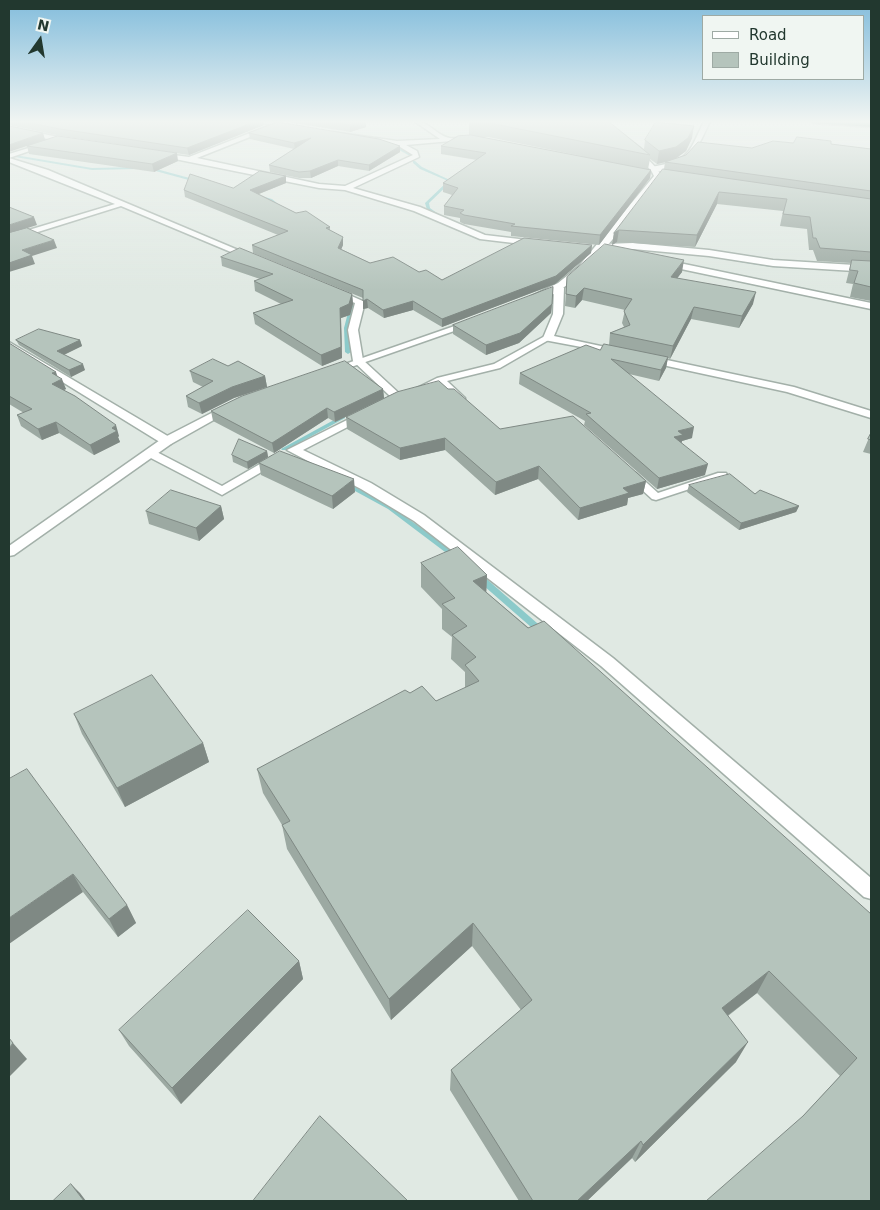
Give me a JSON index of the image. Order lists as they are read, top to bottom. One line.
{"legend":["Road","Building"],"north":"top"}
